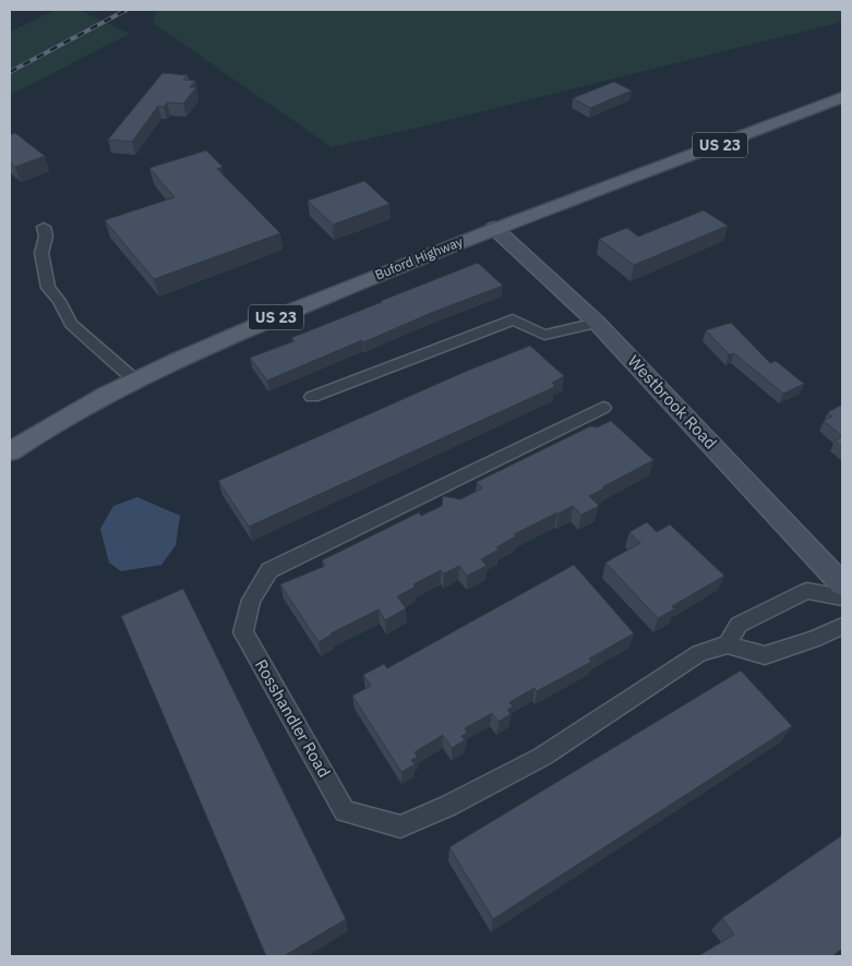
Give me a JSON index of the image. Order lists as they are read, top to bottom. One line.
{"streets":{"main road":["US 23","Buford Highway"],"street":["Westbrook Road","Rosshandler Road"]},"crossings":[["Buford Highway","Westbrook Road"]]}
